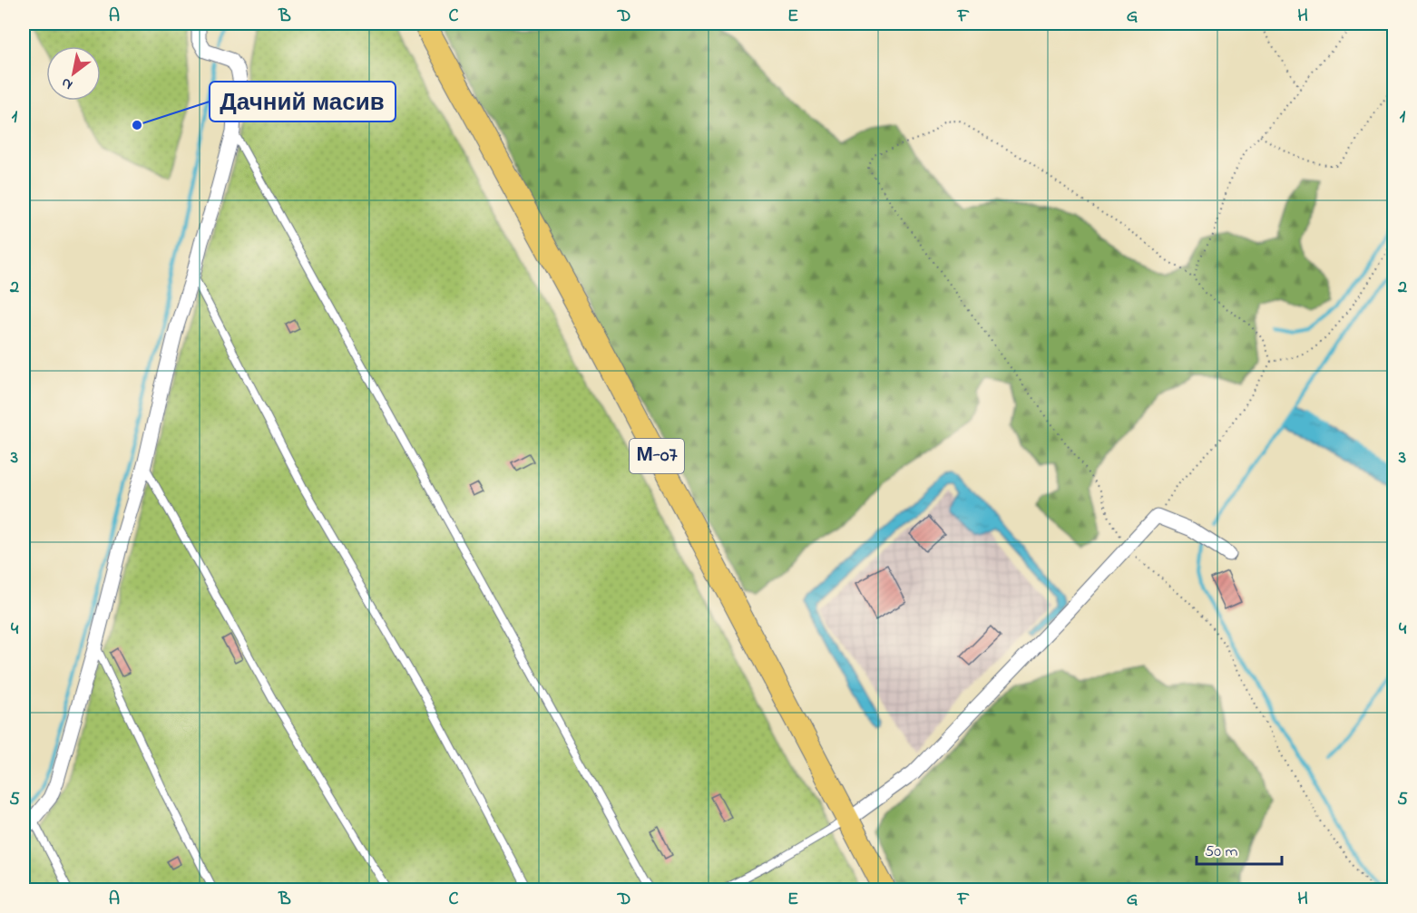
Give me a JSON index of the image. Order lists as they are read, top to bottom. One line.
{"streets":{"highway":["М-07"]},"places":["Дачний масив"],"scale_bar":"50 m","north":"bottom left","grid":{"columns":["A","B","C","D","E","F","G","H"],"rows":["1","2","3","4","5"]}}
